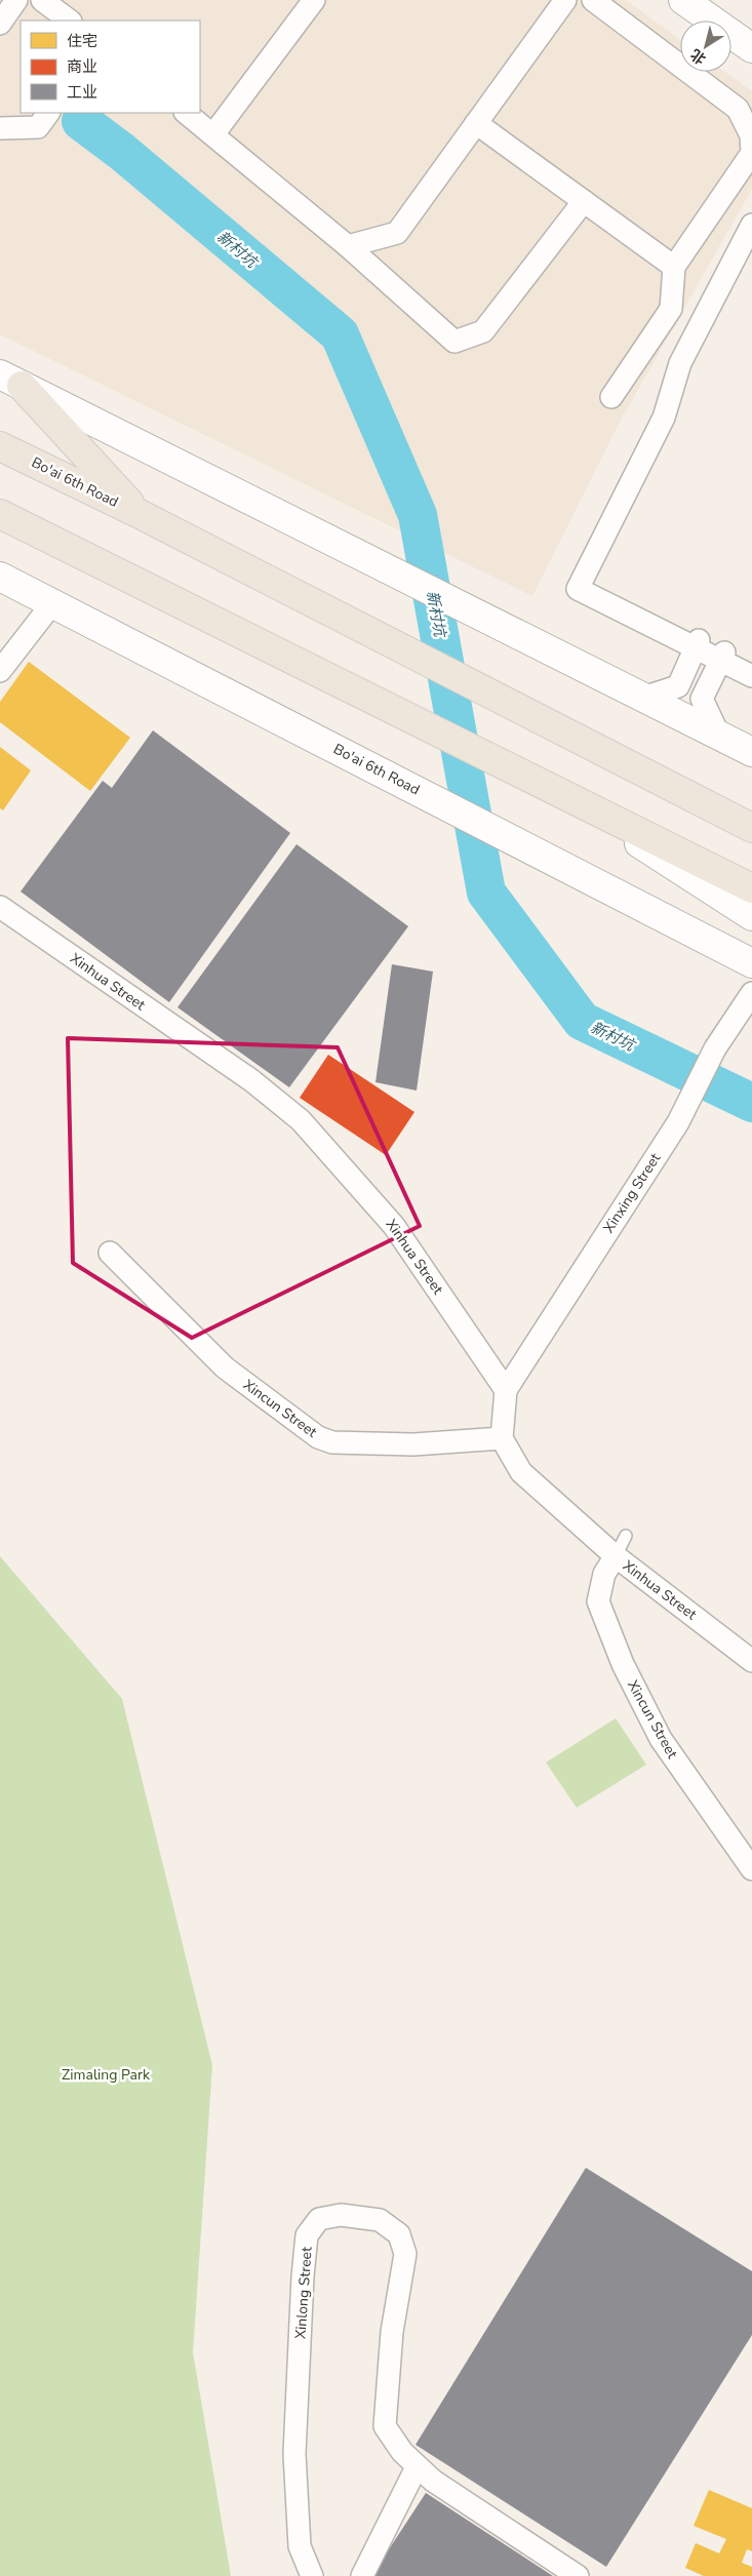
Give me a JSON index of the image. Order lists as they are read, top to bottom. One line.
{"streets":{"highway":["Bo'ai 6th Road"],"street":["Xinhua Street","Xinxing Street","Xincun Street","Xinlong Street"]},"crossings":[["Xinhua Street","Xinxing Street"],["Xinhua Street","Xincun Street"]],"water":["新村坑"],"parks":["Zimaling Park"],"legend":["住宅","商业","工业"],"north":"bottom left"}
